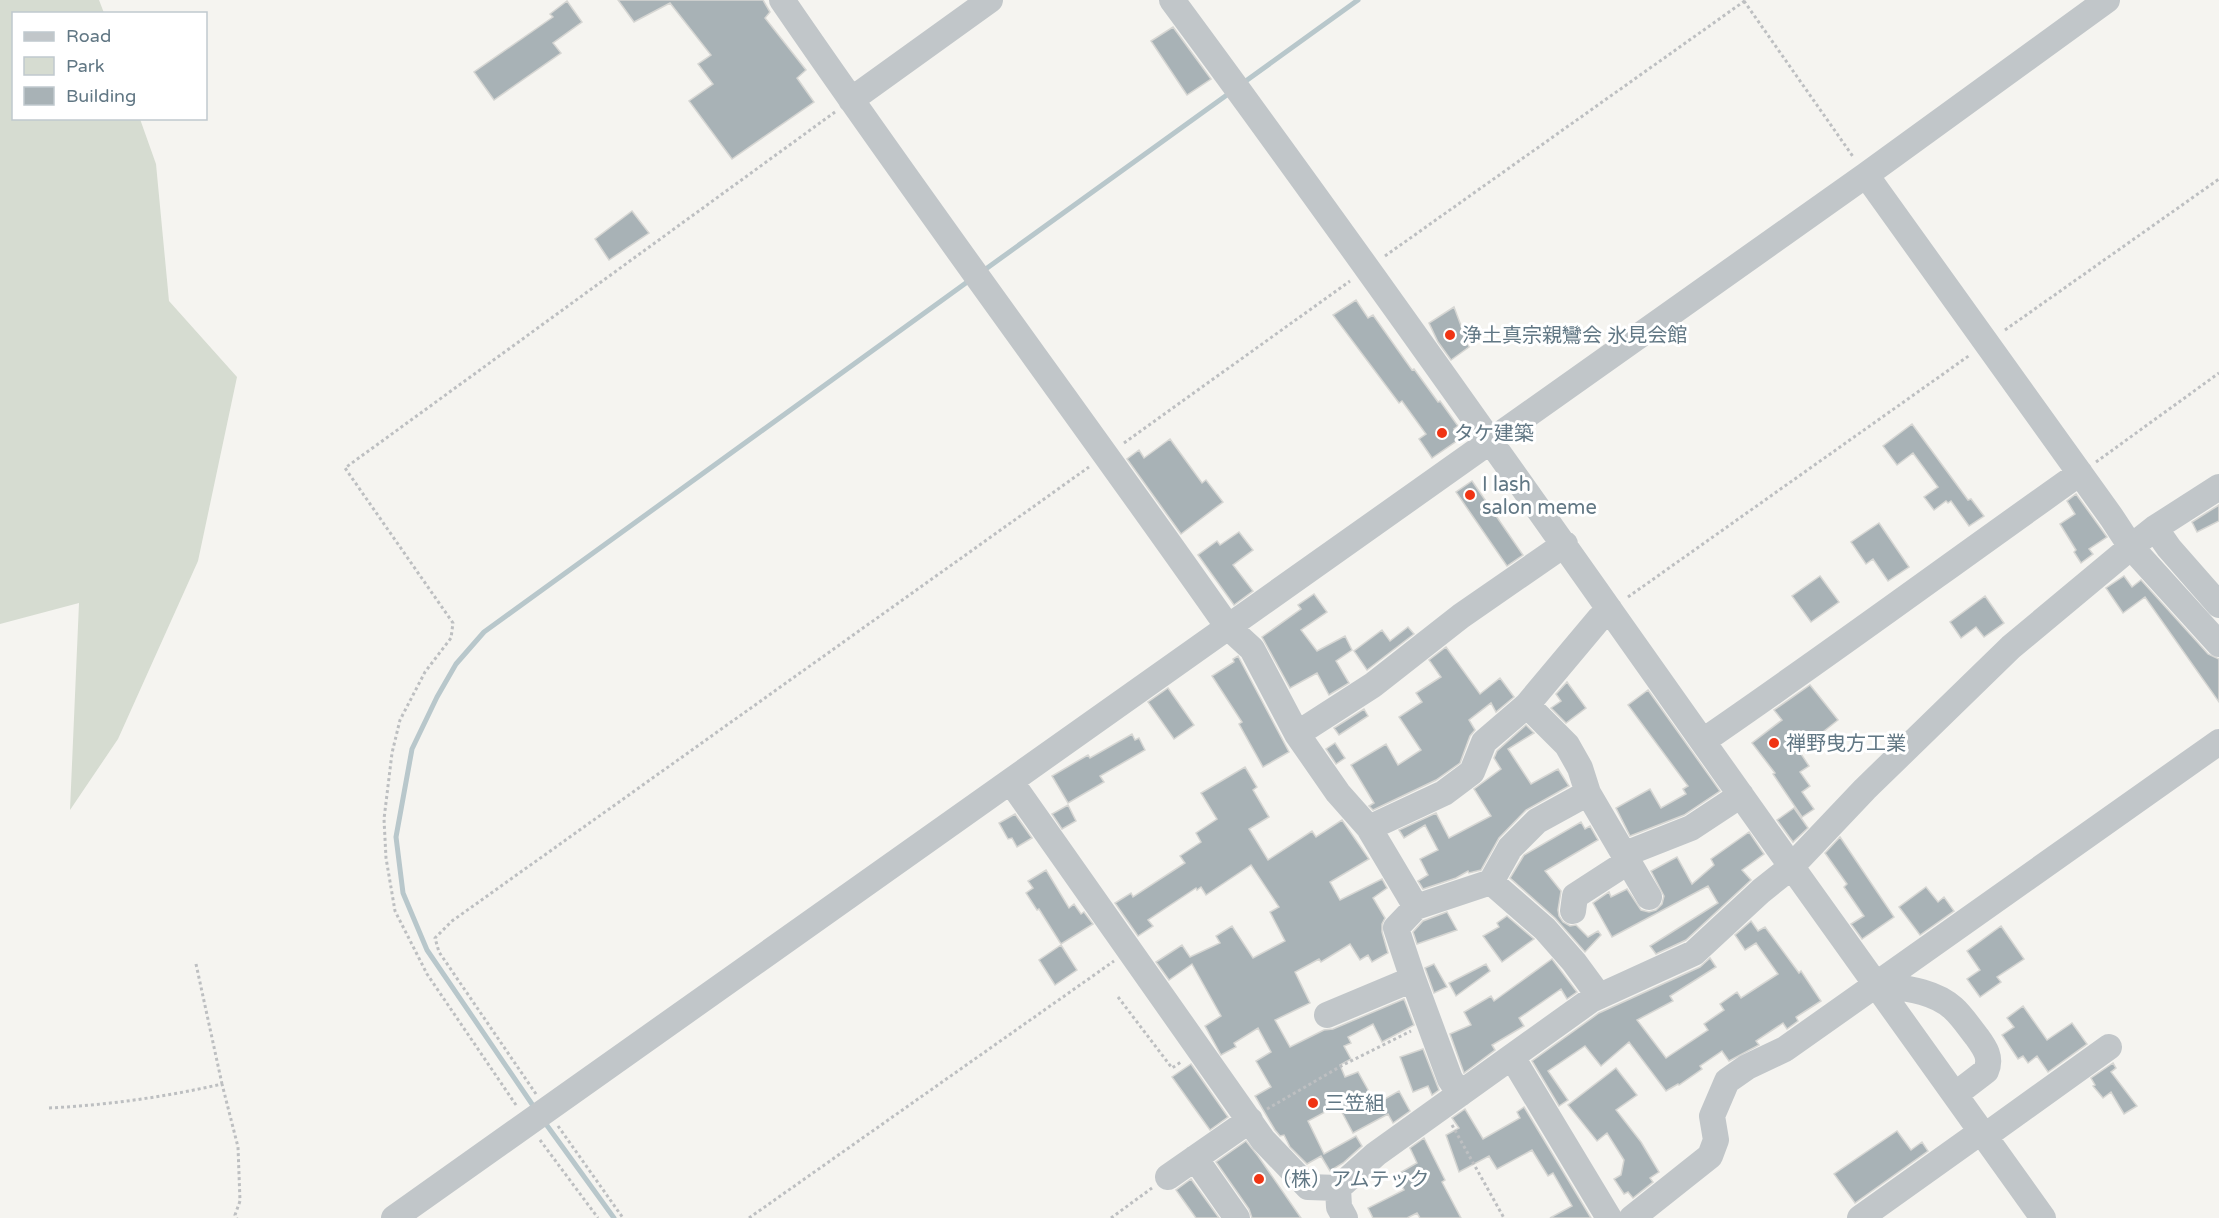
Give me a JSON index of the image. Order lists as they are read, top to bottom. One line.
{"places":["浄土真宗親鸞会 氷見会館","タケ建築","I lash salon meme","禅野曳方工業","三笠組","（株）アムテック"],"legend":["Road","Park","Building"]}
